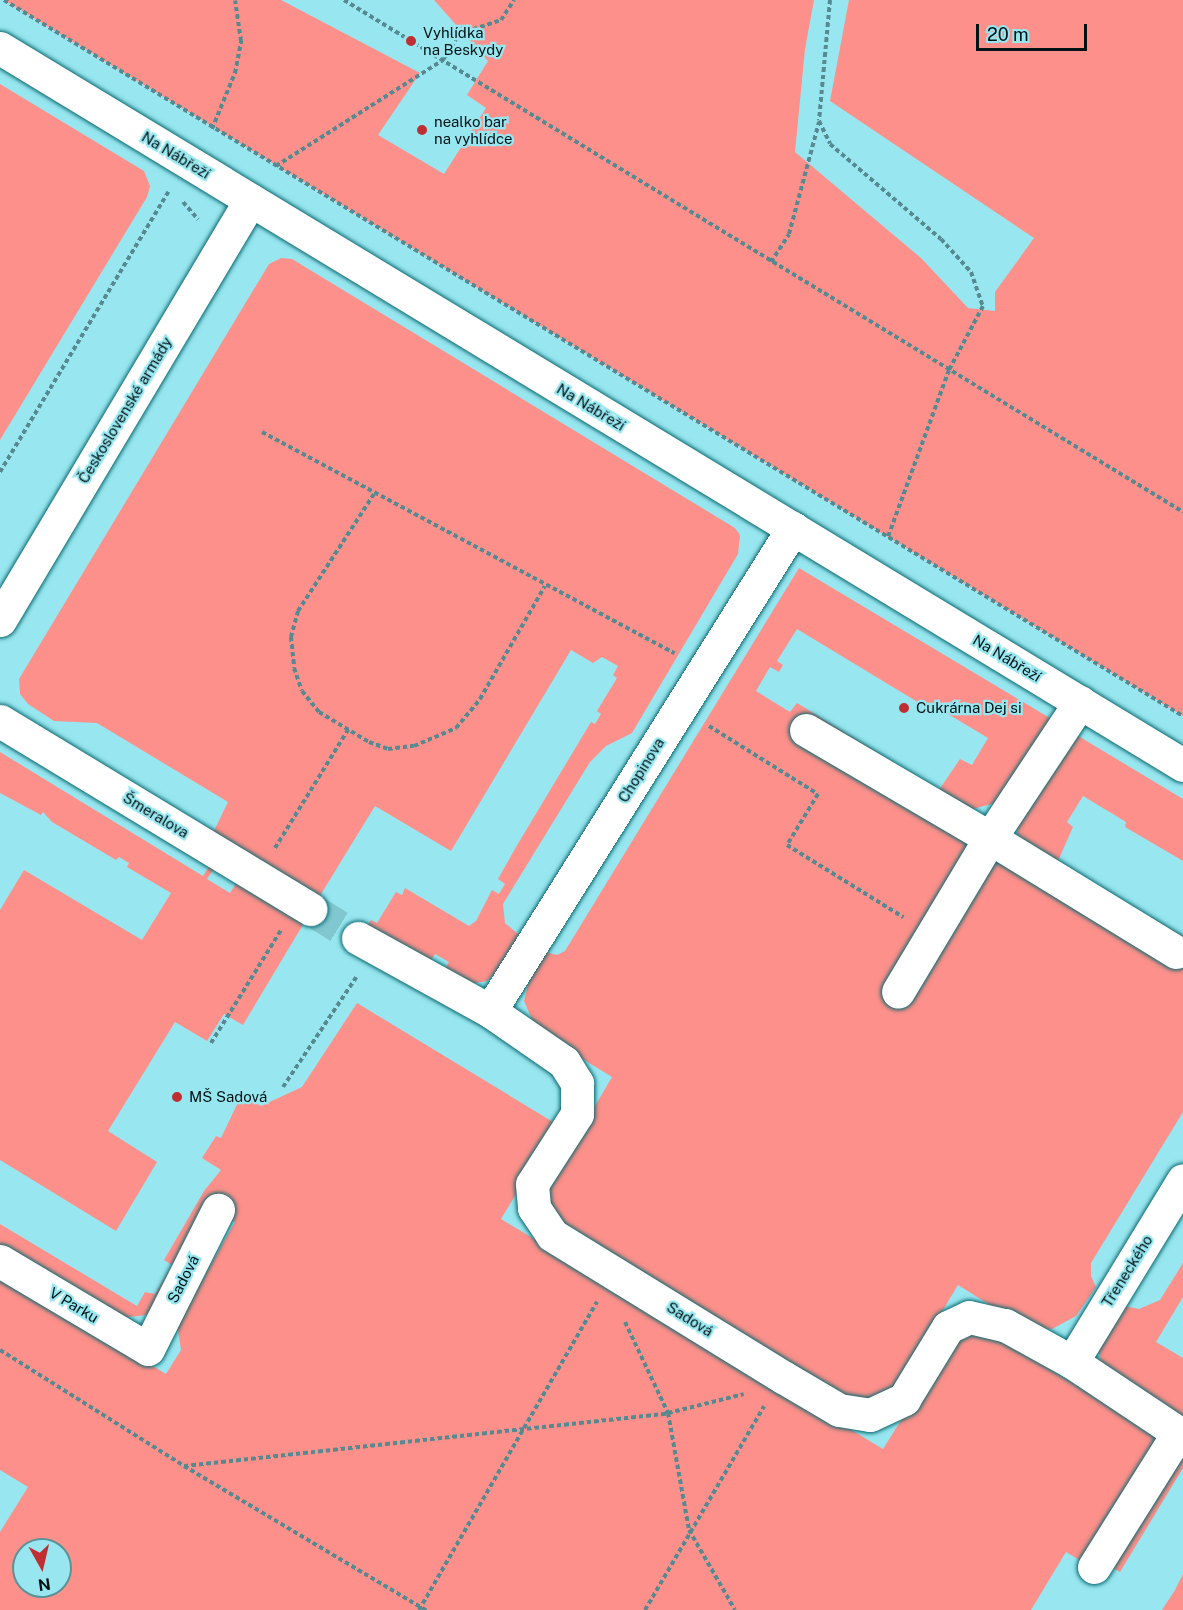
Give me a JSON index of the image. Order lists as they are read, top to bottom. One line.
{"streets":{"street":["Na Nábřeží","Československé armády","Chopinova","Šmeralova","Třeneckého","Sadová","V Parku"]},"crossings":[["Na Nábřeží","Československé armády"],["Na Nábřeží","Chopinova"],["Chopinova","Sadová"],["Třeneckého","Sadová"],["Sadová","V Parku"]],"places":["Vyhlídka na Beskydy","nealko bar na vyhlídce","Cukrárna Dej si","MŠ Sadová"],"scale_bar":"20 m","north":"bottom"}
